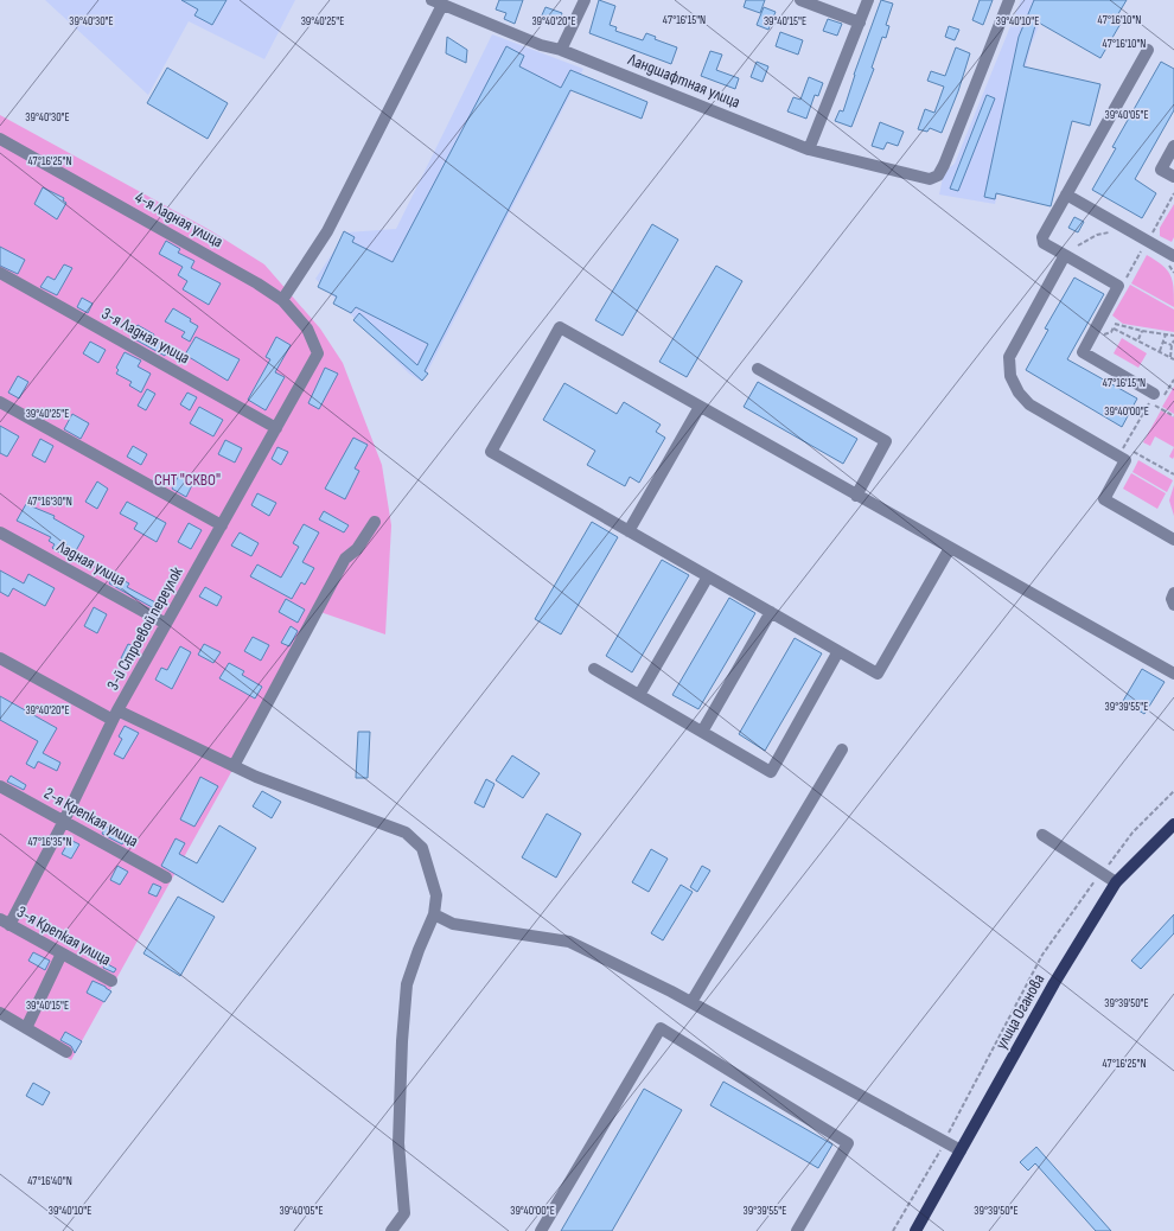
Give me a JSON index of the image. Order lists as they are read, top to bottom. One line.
{"streets":{"main road":["улица Оганова"],"street":["Ландшафтная улица","4-я Ладная улица","3-я Ладная улица","Ладная улица","3-й Строевой переулок","2-я Крепкая улица","3-я Крепкая улица"]},"crossings":[["4-я Ладная улица","3-й Строевой переулок"],["3-я Ладная улица","3-й Строевой переулок"],["Ладная улица","3-й Строевой переулок"],["3-й Строевой переулок","2-я Крепкая улица"],["3-й Строевой переулок","3-я Крепкая улица"]],"parks":["СНТ \"СКВО\""],"coordinates":["47°16'10\"N","47°16'15\"N","39°40'30\"E","39°40'25\"E","39°40'20\"E","39°40'15\"E","39°40'10\"E","39°40'05\"E","47°16'25\"N","39°40'00\"E","47°16'30\"N","39°39'55\"E","47°16'35\"N","39°39'50\"E","47°16'40\"N"]}
